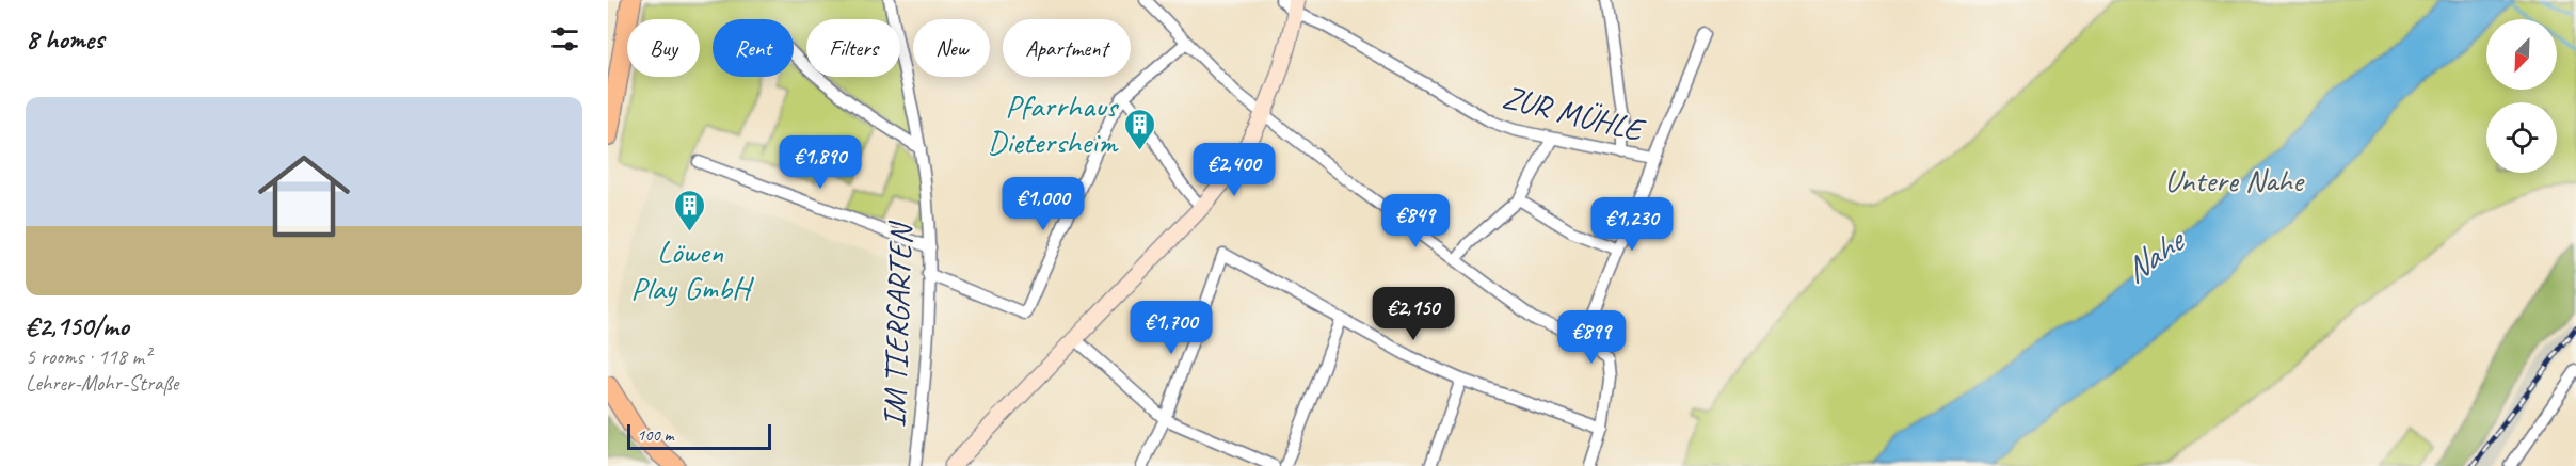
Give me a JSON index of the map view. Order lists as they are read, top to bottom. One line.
{"streets":{"street":["ZUR MÜHLE","IM TIERGARTEN"]},"water":["Nahe"],"parks":["Untere Nahe"],"places":{"building":["Pfarrhaus Dietersheim","Löwen Play GmbH"]},"scale_bar":"100 m","north":"bottom left","page":{"heading":"8 homes","chip":["Buy","Rent","Filters","New","Apartment"],"list":[{"name":"€2,150/mo","note":"5 rooms · 118 m² · Lehrer-Mohr-Straße"}],"price":["€1,890","€2,400","€1,000","€849","€1,230","€2,150","€1,700","€899"],"scale":"100 m"}}
